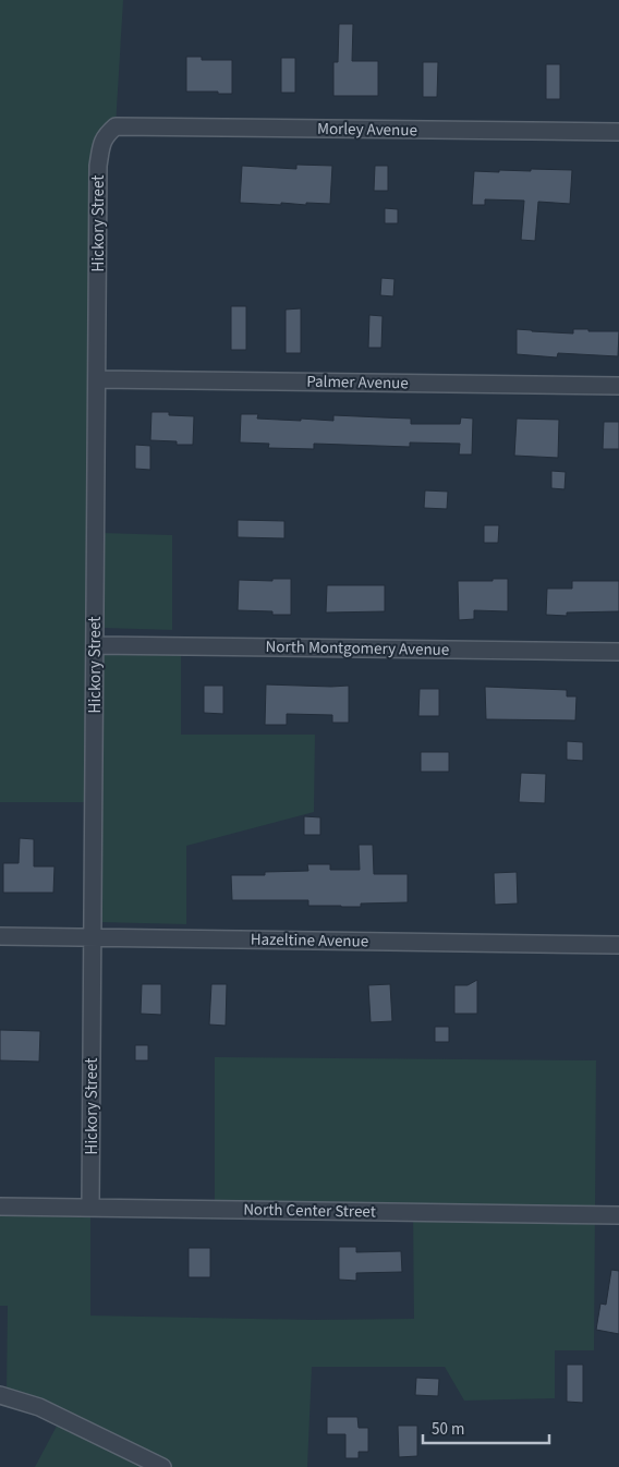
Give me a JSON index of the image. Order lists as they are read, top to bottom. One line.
{"streets":{"street":["Morley Avenue","Hickory Street","Palmer Avenue","North Montgomery Avenue","Hazeltine Avenue","North Center Street"]},"crossings":[["Morley Avenue","Hickory Street"],["Hickory Street","Palmer Avenue"],["Hickory Street","North Montgomery Avenue"],["Hickory Street","Hazeltine Avenue"],["Hickory Street","North Center Street"]],"scale_bar":"50 m"}
